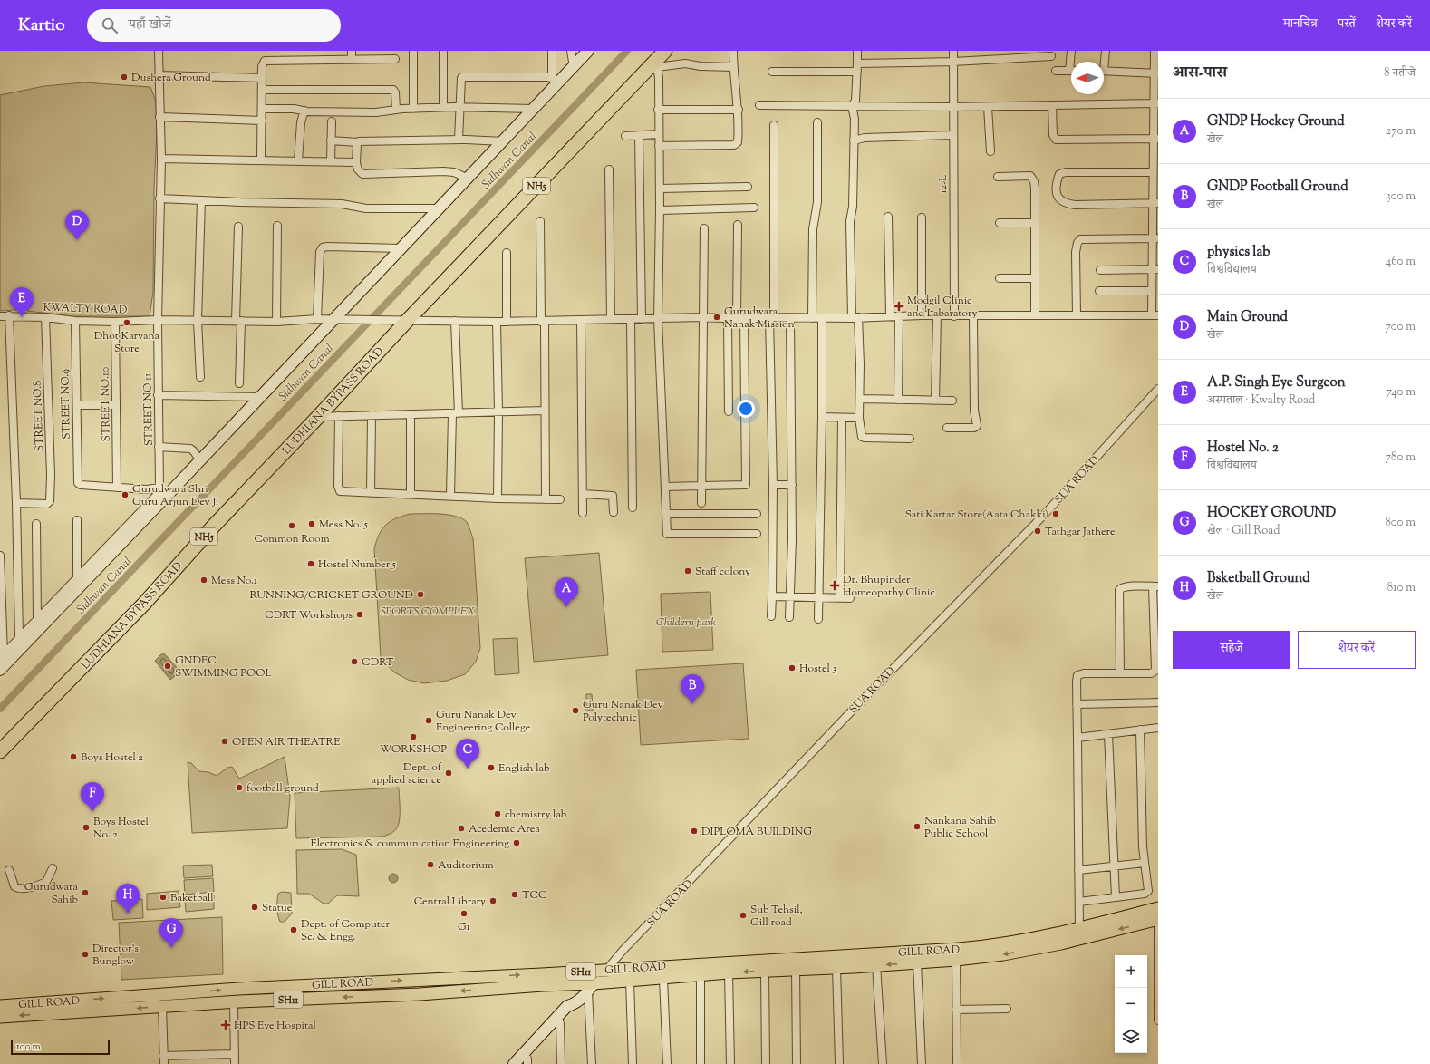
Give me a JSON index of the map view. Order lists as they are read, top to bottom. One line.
{"streets":{"highway":["NH5","LUDHIANA BYPASS ROAD"],"main road":["GILL ROAD","SH11"],"street":["12-L","KWALTY ROAD","STREET NO.9","STREET NO.10","STREET NO.11","STREET NO.8","SUA ROAD"]},"crossings":[["12-L","KWALTY ROAD"],["KWALTY ROAD","LUDHIANA BYPASS ROAD"],["KWALTY ROAD","STREET NO.9"],["KWALTY ROAD","STREET NO.10"],["KWALTY ROAD","STREET NO.11"],["KWALTY ROAD","STREET NO.8"],["STREET NO.9","STREET NO.10"],["SUA ROAD","GILL ROAD"]],"water":["Sidhwan Canal"],"parks":["SPORTS COMPLEX","Childern park"],"places":{"other":["Dushera Ground","Gurudwara Nanak Mission","Dhot Karyana Store","Gurudwara Shri Guru Arjun Dev Ji","Sati Kartar Store(Aata Chakki)","Mess No. 5","Common Room","Tathgar Jathere","Hostel Number 5","Staff colony","Mess No.1","RUNNING/CRICKET GROUND","CDRT Workshops","CDRT","GNDEC SWIMMING POOL","Hostel 3","Guru Nanak Dev Polytechnic","Guru Nanak Dev Engineering College","WORKSHOP","OPEN AIR THEATRE","Boys Hostel 2","English lab","Dept. of applied science","football ground","chemistry lab","Nankana Sahib Public School","Boys Hostel No. 2","Acedemic Area","DIPLOMA BUILDING","Electronics & communication Engineering","Auditorium","Gurudwara Sahib","TCC","Baketball","Central Library","Statue","G1","Sub Tehsil, Gill road","Dept. of Computer Sc. & Engg.","Director's Bunglow"],"health":["Modgil Clinic and Labaratory","Dr. Bhupinder Homeopathy Clinic","HPS Eye Hospital"]},"scale_bar":"100 m","north":"left","page":{"header":"Kartio","search":"यहाँ खोजें","nav":["मानचित्र","परतें","शेयर करें"],"heading":["आस-पास","8 नतीजे"],"list":[{"mark":"A","name":"GNDP Hockey Ground","note":"खेल","value":"270 m"},{"mark":"B","name":"GNDP Football Ground","note":"खेल","value":"300 m"},{"mark":"C","name":"physics lab","note":"विश्वविद्यालय","value":"460 m"},{"mark":"D","name":"Main Ground","note":"खेल","value":"700 m"},{"mark":"E","name":"A.P. Singh Eye Surgeon","note":"अस्पताल · Kwalty Road","value":"740 m"},{"mark":"F","name":"Hostel No. 2","note":"विश्वविद्यालय","value":"780 m"},{"mark":"G","name":"HOCKEY GROUND","note":"खेल · Gill Road","value":"800 m"},{"mark":"H","name":"Bsketball Ground","note":"खेल","value":"810 m"}],"pins":["D","E","A","B","C","F","H","G"],"buttons":["सहेजें","शेयर करें"],"map_buttons":["+","−"],"scale":"100 m"}}
